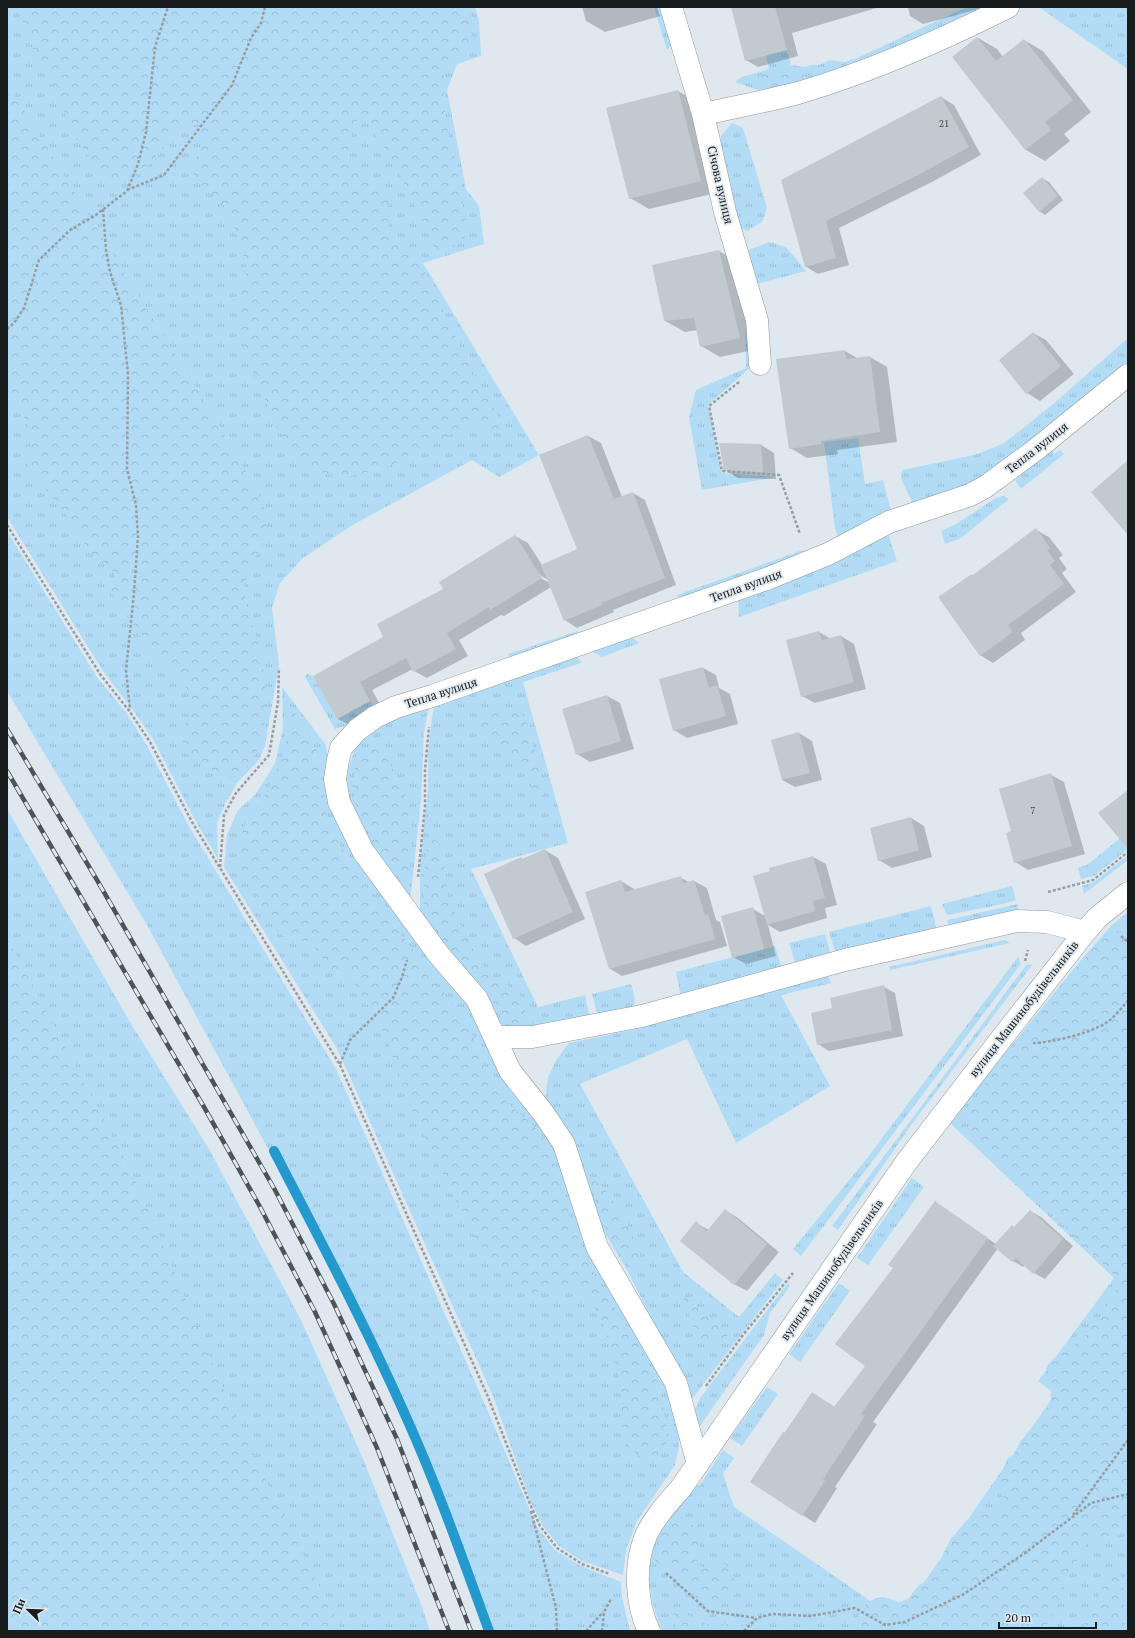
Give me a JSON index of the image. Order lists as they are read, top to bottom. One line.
{"streets":{"street":["Січова вулиця","Тепла вулиця","вулиця Машинобудівельників"]},"crossings":[["Тепла вулиця","вулиця Машинобудівельників"]],"house_numbers":["21","7"],"scale_bar":"20 m","north":"top left"}
